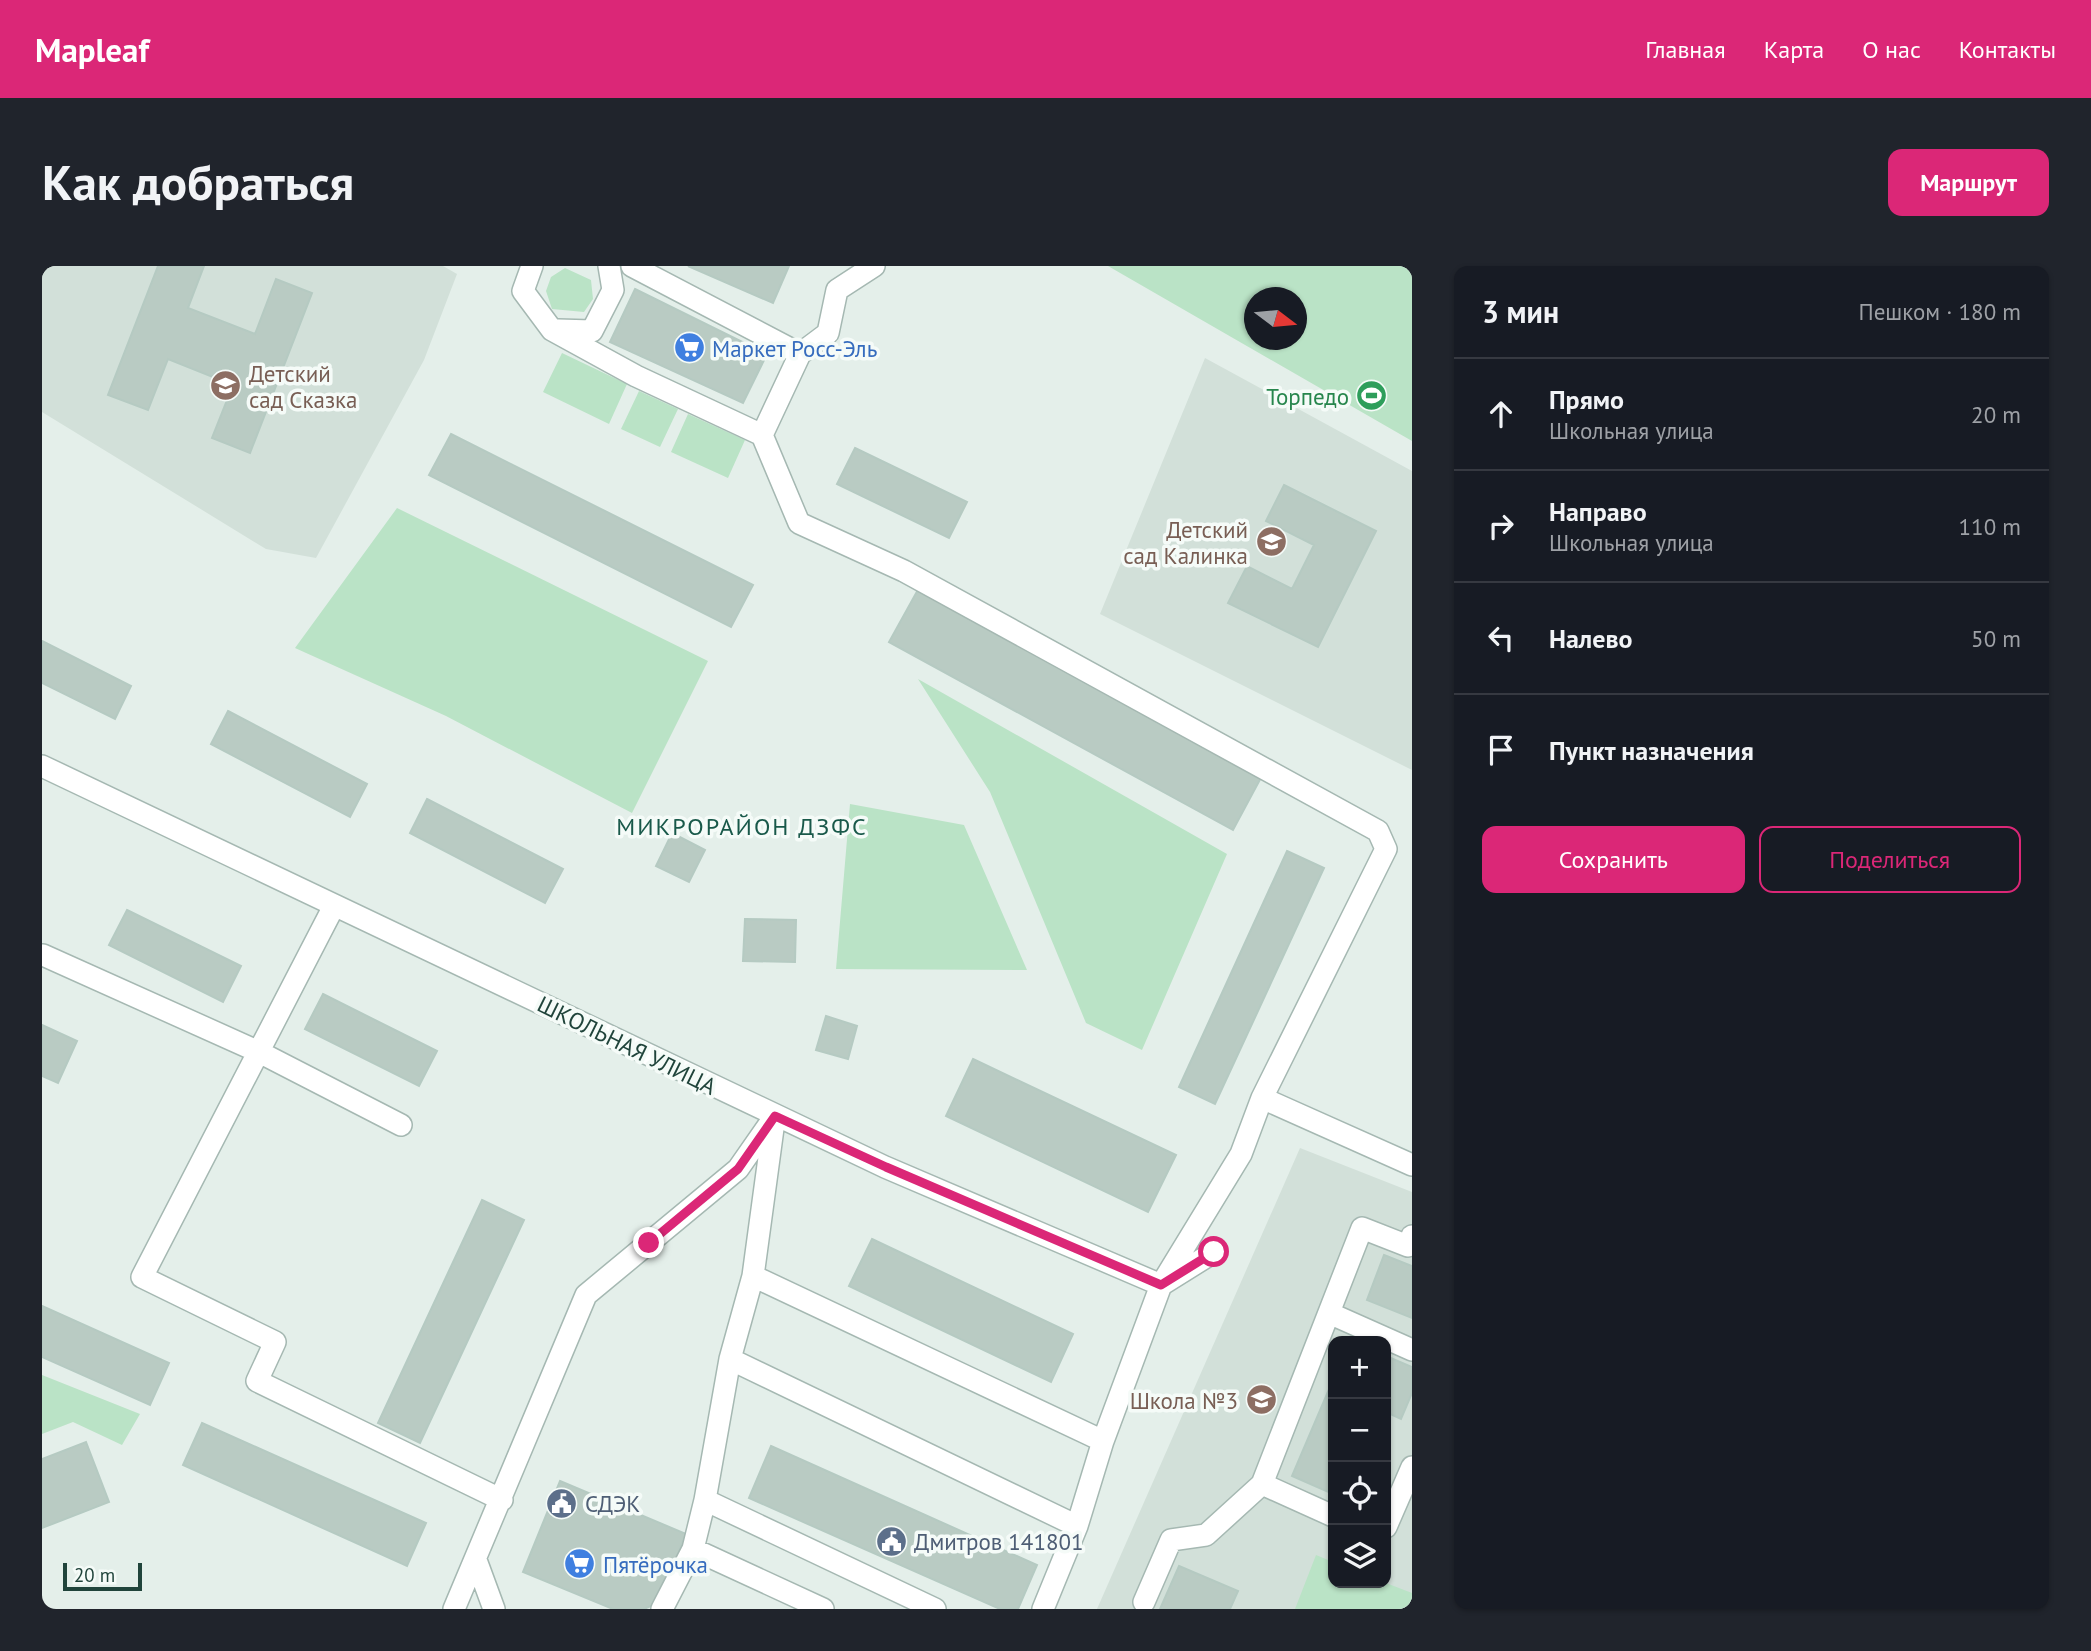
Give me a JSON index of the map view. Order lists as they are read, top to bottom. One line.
{"streets":{"street":["ШКОЛЬНАЯ УЛИЦА"]},"districts":["МИКРОРАЙОН ДЗФС"],"places":{"supermarket":["Маркет Росс-Эль","Пятёрочка"],"school or university":["Детский сад Сказка","Детский сад Калинка","Школа №3"],"sports":["Торпедо"],"public building":["СДЭК","Дмитров 141801"]},"scale_bar":"20 m","north":"right","page":{"header":"Mapleaf","nav":["Главная","Карта","О нас","Контакты"],"buttons":["Маршрут",["Сохранить","Поделиться"]],"title":"Как добраться","heading":["3 мин","Пешком · 180 m"],"list":[["Прямо","Школьная улица","20 m"],["Направо","Школьная улица","110 m"],["Налево","50 m"],"Пункт назначения"],"map_buttons":["+","−"],"scale":"20 m"}}
